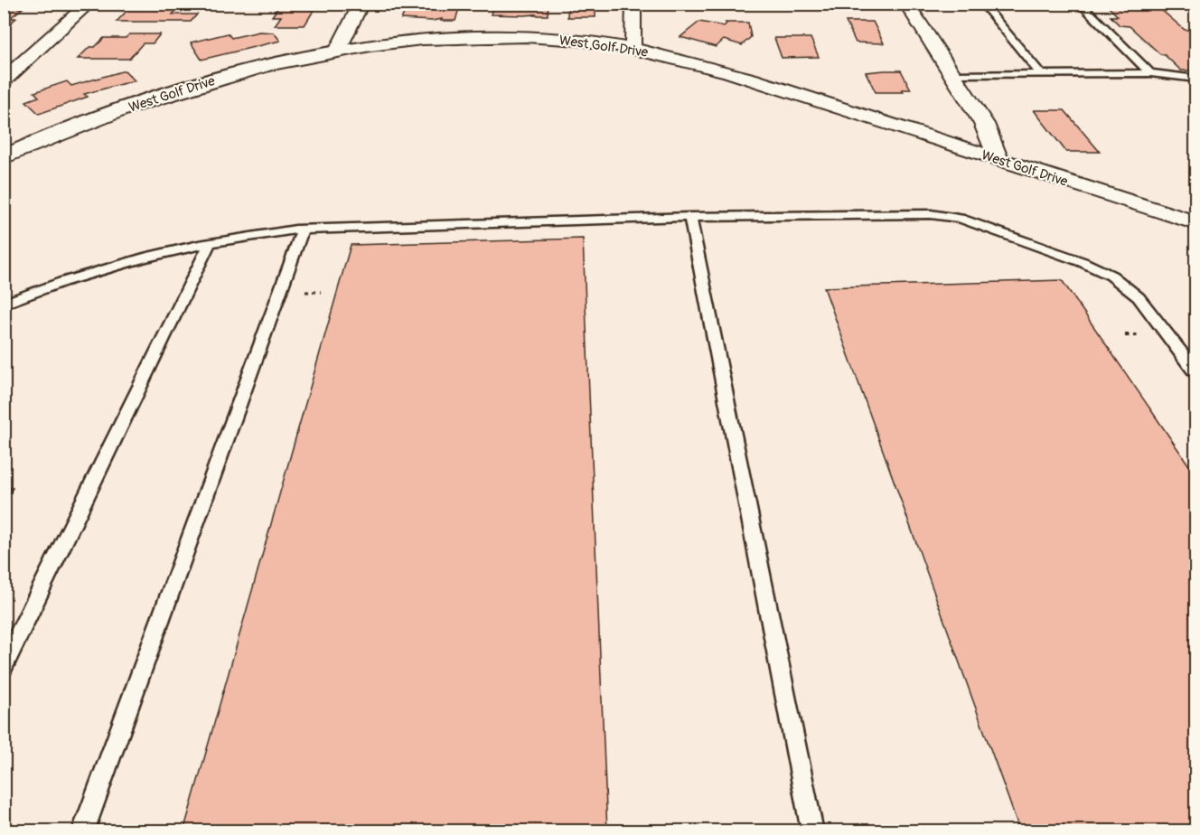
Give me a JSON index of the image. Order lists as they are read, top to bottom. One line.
{"streets":{"street":["West Golf Drive"]}}
